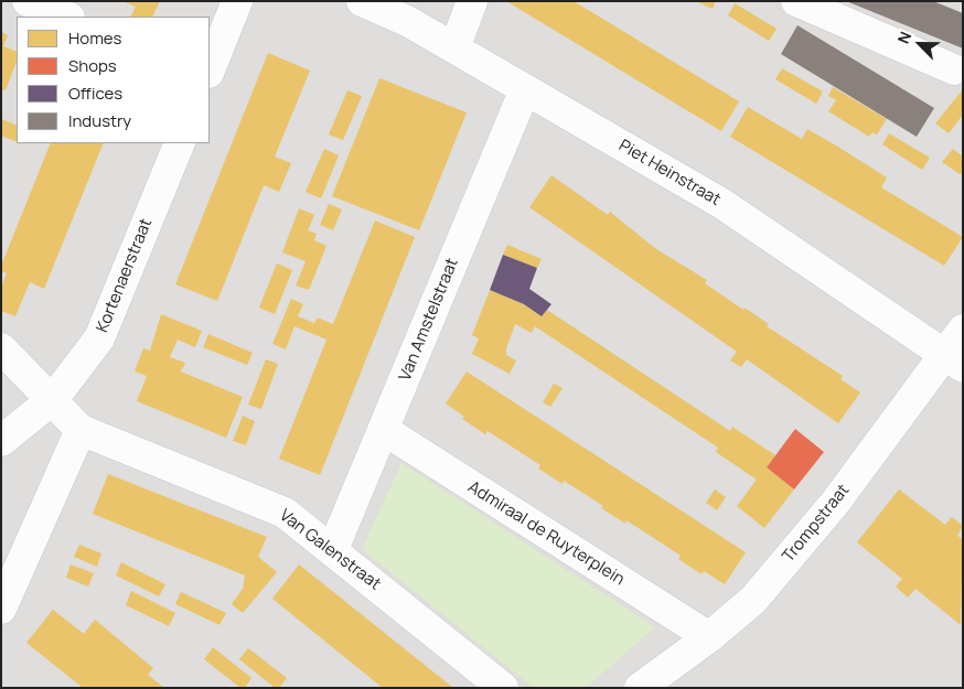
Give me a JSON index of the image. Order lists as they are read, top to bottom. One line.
{"streets":{"street":["Piet Heinstraat","Kortenaerstraat","Van Amstelstraat","Trompstraat","Admiraal de Ruyterplein","Van Galenstraat"]},"crossings":[["Piet Heinstraat","Van Amstelstraat"],["Piet Heinstraat","Trompstraat"],["Kortenaerstraat","Van Galenstraat"],["Van Amstelstraat","Admiraal de Ruyterplein"],["Van Amstelstraat","Van Galenstraat"],["Trompstraat","Admiraal de Ruyterplein"]],"legend":["Homes","Shops","Offices","Industry"],"north":"top left"}
